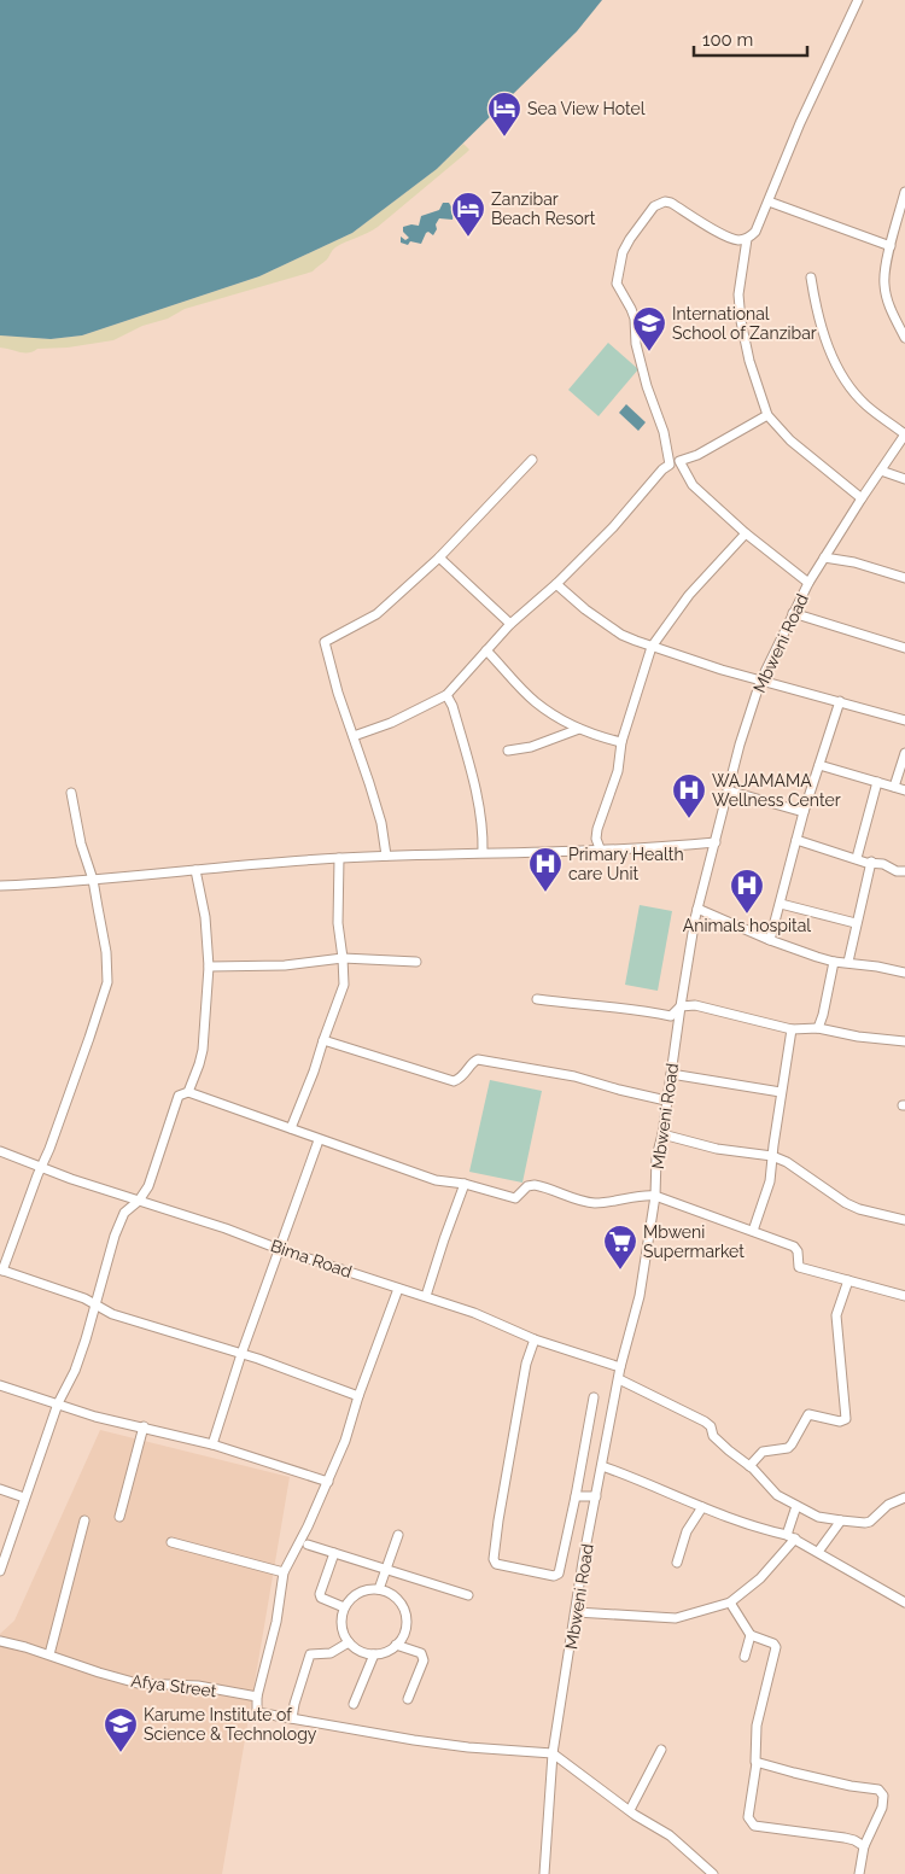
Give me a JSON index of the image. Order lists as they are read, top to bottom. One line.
{"streets":{"street":["Mbweni Road","Bima Road","Afya Street"]},"crossings":[["Mbweni Road","Bima Road"]],"places":{"hotel":["Sea View Hotel","Zanzibar Beach Resort"],"school or university":["International School of Zanzibar","Karume Institute of Science & Technology"],"hospital":["WAJAMAMA Wellness Center","Primary Health care Unit","Animals hospital"],"supermarket":["Mbweni Supermarket"]},"scale_bar":"100 m"}
